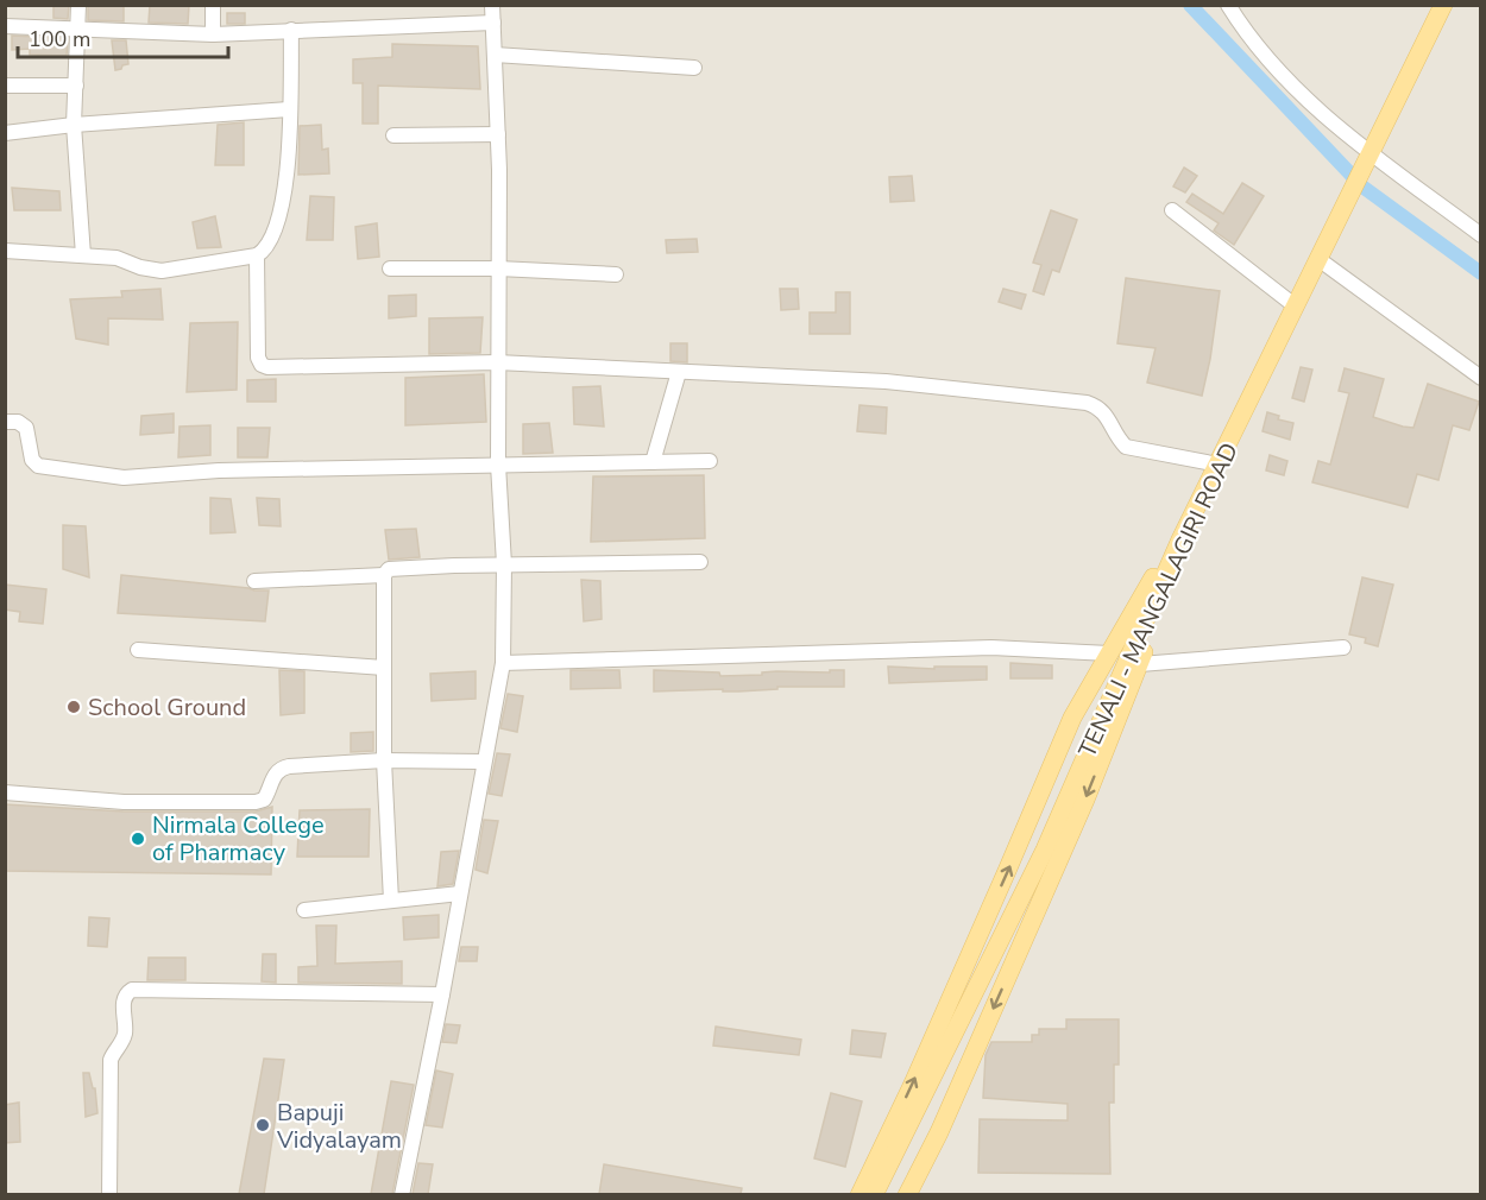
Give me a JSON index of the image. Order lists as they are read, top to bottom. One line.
{"streets":{"main road":["TENALI - MANGALAGIRI ROAD"]},"places":["School Ground","Nirmala College of Pharmacy","Bapuji Vidyalayam"],"scale_bar":"100 m"}
